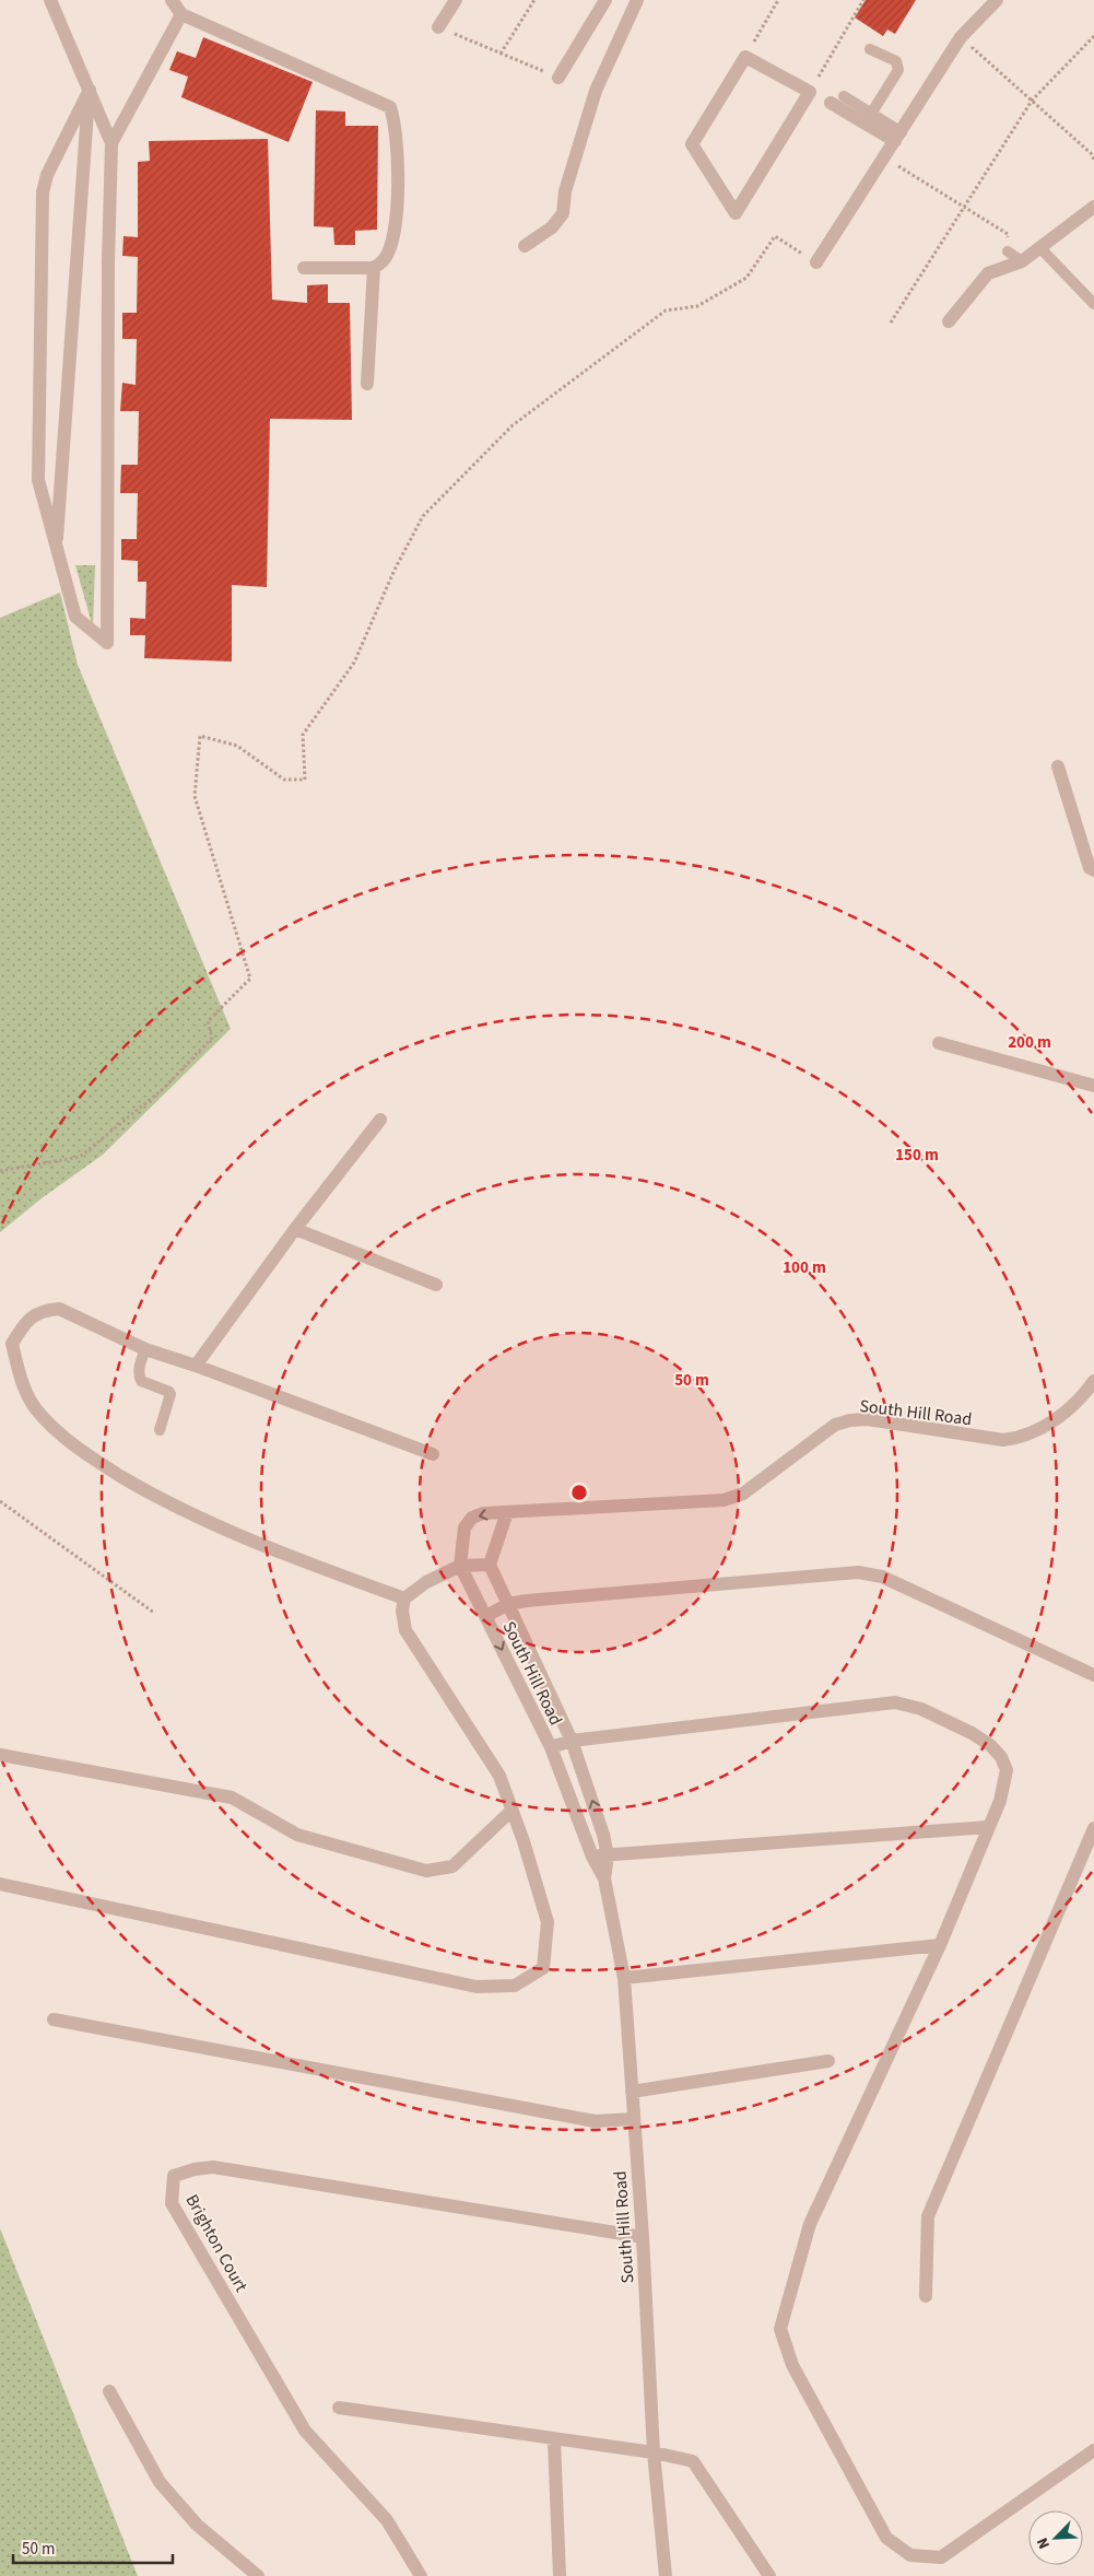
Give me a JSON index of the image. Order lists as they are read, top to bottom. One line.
{"streets":{"street":["South Hill Road","Brighton Court"]},"crossings":[["South Hill Road","Brighton Court"]],"scale_bar":"50 m","north":"bottom left","rings":["200 m","150 m","100 m","50 m"]}
